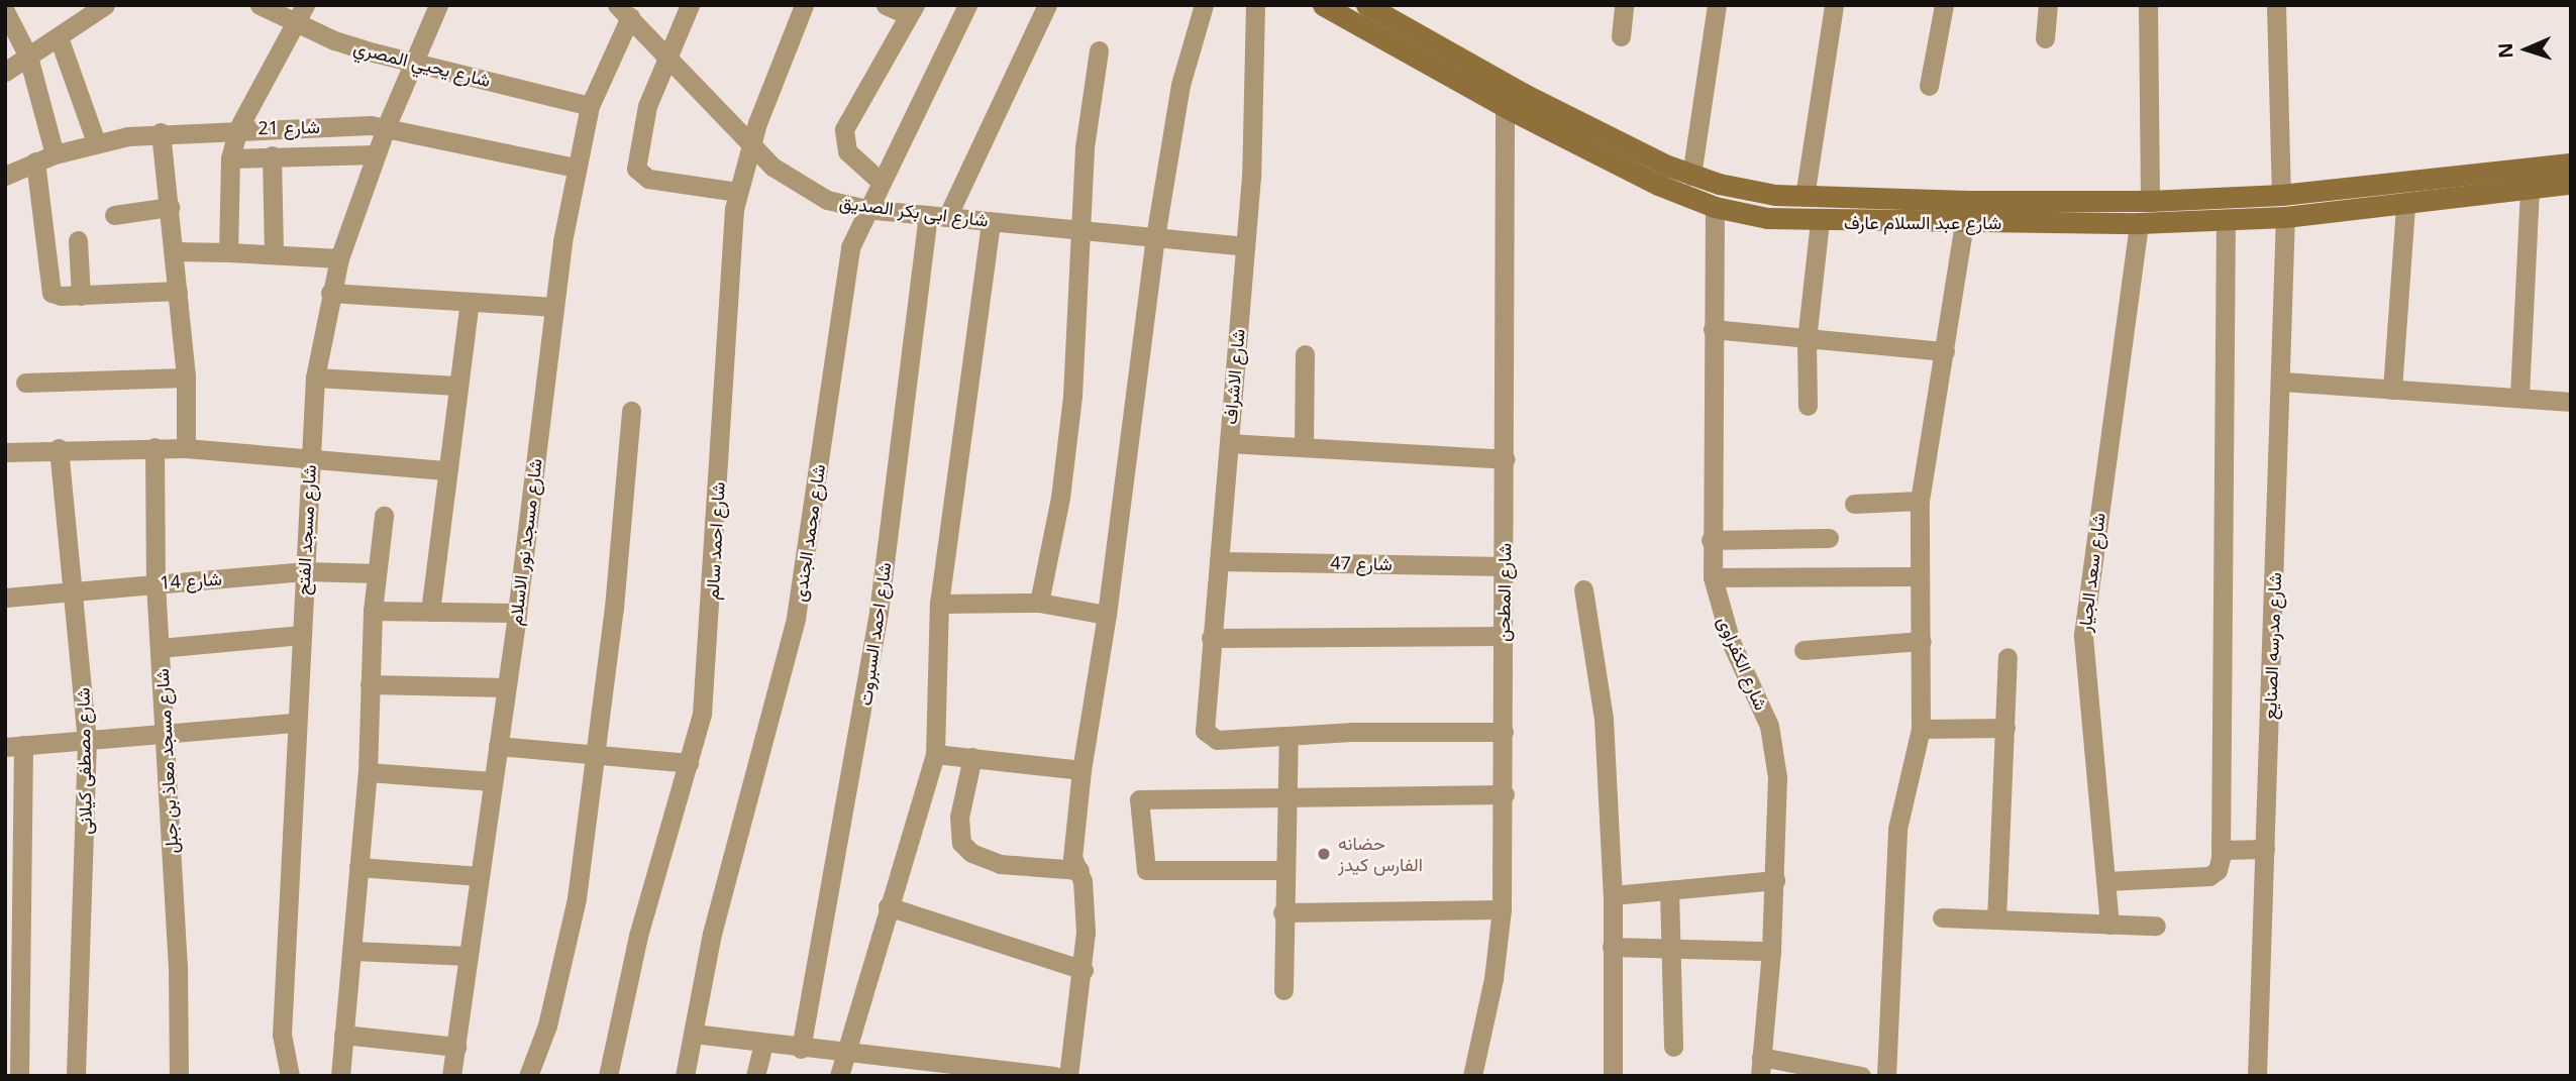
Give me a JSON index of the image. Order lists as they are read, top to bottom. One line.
{"streets":{"street":["شارع يحيي المصري","شارع 21","شارع ابى بكر الصديق","شارع عبد السلام عارف","شارع الاشراف","شارع مسجد الفتح","شارع محمد الجندى","شارع احمد سالم","شارع مسجد نور الاسلام","شارع 47","شارع سعد الجيار","شارع 14","شارع المطحن","شارع احمد السبروت","شارع مدرسه الصنايع","شارع الكفراوى","شارع مصطفى كيلانى","شارع مسجد معاذ بن جبل"]},"crossings":[["شارع يحيي المصري","شارع مسجد الفتح"],["شارع يحيي المصري","شارع مسجد نور الاسلام"],["شارع 21","شارع مسجد الفتح"],["شارع 21","شارع مسجد نور الاسلام"],["شارع ابى بكر الصديق","شارع الاشراف"],["شارع ابى بكر الصديق","شارع محمد الجندى"],["شارع ابى بكر الصديق","شارع احمد سالم"],["شارع ابى بكر الصديق","شارع مسجد نور الاسلام"],["شارع ابى بكر الصديق","شارع احمد السبروت"],["شارع عبد السلام عارف","شارع سعد الجيار"],["شارع عبد السلام عارف","شارع المطحن"],["شارع عبد السلام عارف","شارع مدرسه الصنايع"],["شارع عبد السلام عارف","شارع الكفراوى"],["شارع الاشراف","شارع 47"],["شارع مسجد الفتح","شارع 14"],["شارع 47","شارع المطحن"],["شارع 14","شارع مصطفى كيلانى"],["شارع 14","شارع مسجد معاذ بن جبل"]],"places":["حضانه الفارس كيدز"],"north":"left"}
